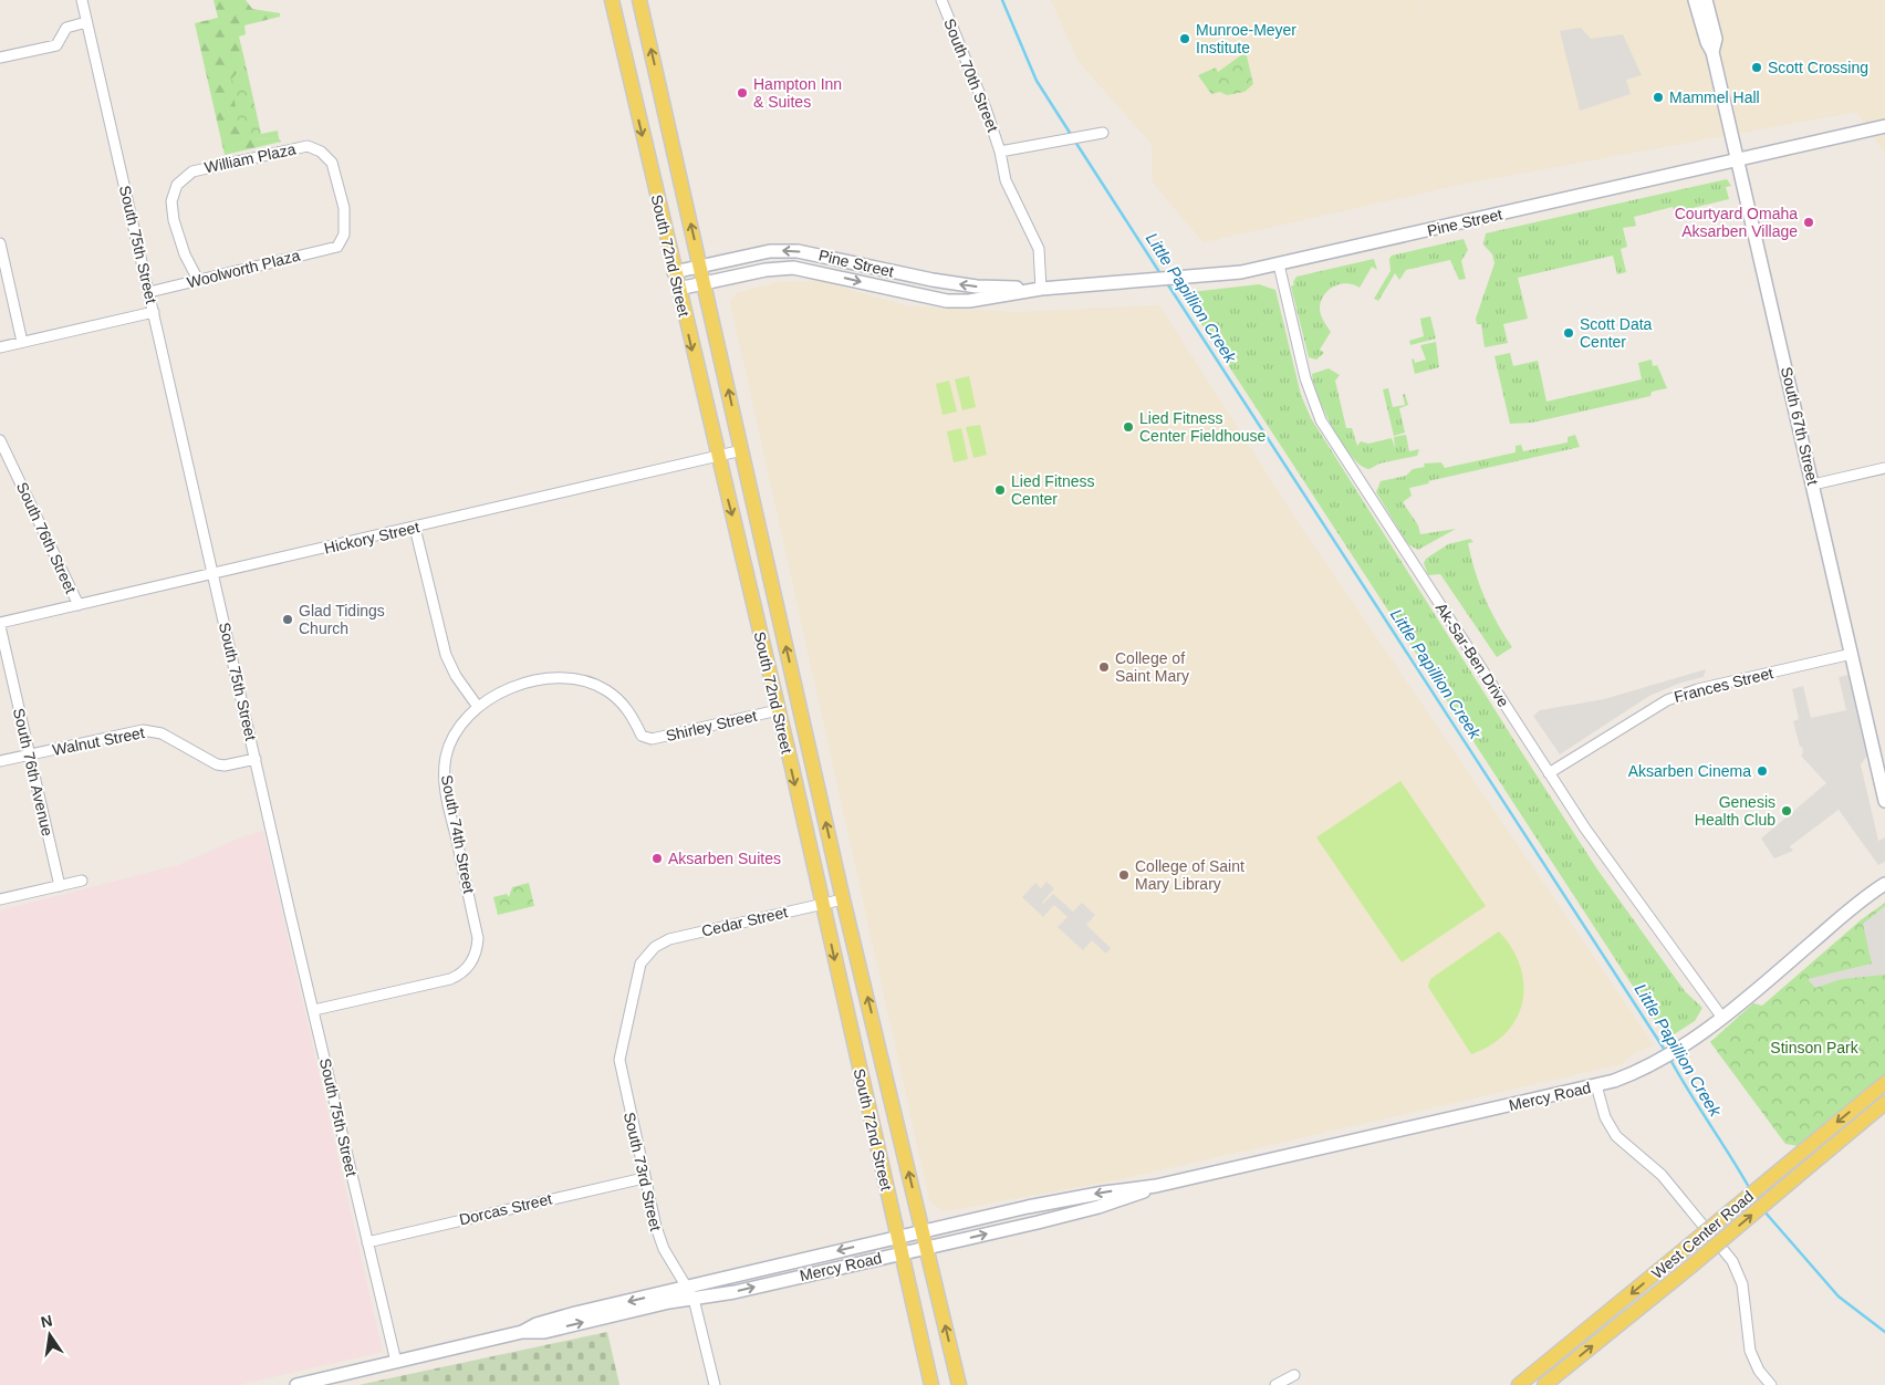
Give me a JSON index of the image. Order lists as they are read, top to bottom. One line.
{"streets":{"main road":["Pine Street","South 72nd Street","South 67th Street","Mercy Road","West Center Road"],"street":["South 70th Street","William Plaza","South 75th Street","Woolworth Plaza","South 76th Street","Hickory Street","Ak-Sar-Ben Drive","Frances Street","Shirley Street","Walnut Street","South 76th Avenue","South 74th Street","Cedar Street","South 73rd Street","Dorcas Street"]},"crossings":[["South 70th Street","Pine Street"],["William Plaza","Woolworth Plaza"],["Pine Street","South 72nd Street"],["Pine Street","South 67th Street"],["Pine Street","Ak-Sar-Ben Drive"],["South 75th Street","Woolworth Plaza"],["South 75th Street","Hickory Street"],["South 75th Street","Walnut Street"],["South 75th Street","South 74th Street"],["South 75th Street","Mercy Road"],["South 75th Street","Dorcas Street"],["South 72nd Street","Hickory Street"],["South 72nd Street","Shirley Street"],["South 72nd Street","Cedar Street"],["South 72nd Street","Mercy Road"],["South 67th Street","Frances Street"],["South 76th Street","Hickory Street"],["Hickory Street","South 76th Avenue"],["Ak-Sar-Ben Drive","Frances Street"],["Ak-Sar-Ben Drive","Mercy Road"],["Shirley Street","South 74th Street"],["Walnut Street","South 76th Avenue"],["Cedar Street","South 73rd Street"],["Mercy Road","South 73rd Street"],["South 73rd Street","Dorcas Street"]],"water":["Little Papillion Creek"],"parks":["Stinson Park"],"places":["Munroe-Meyer Institute","Scott Crossing","Hampton Inn & Suites","Mammel Hall","Courtyard Omaha Aksarben Village","Scott Data Center","Lied Fitness Center Fieldhouse","Lied Fitness Center","Glad Tidings Church","College of Saint Mary","Aksarben Cinema","Genesis Health Club","Aksarben Suites","College of Saint Mary Library"],"north":"top"}
